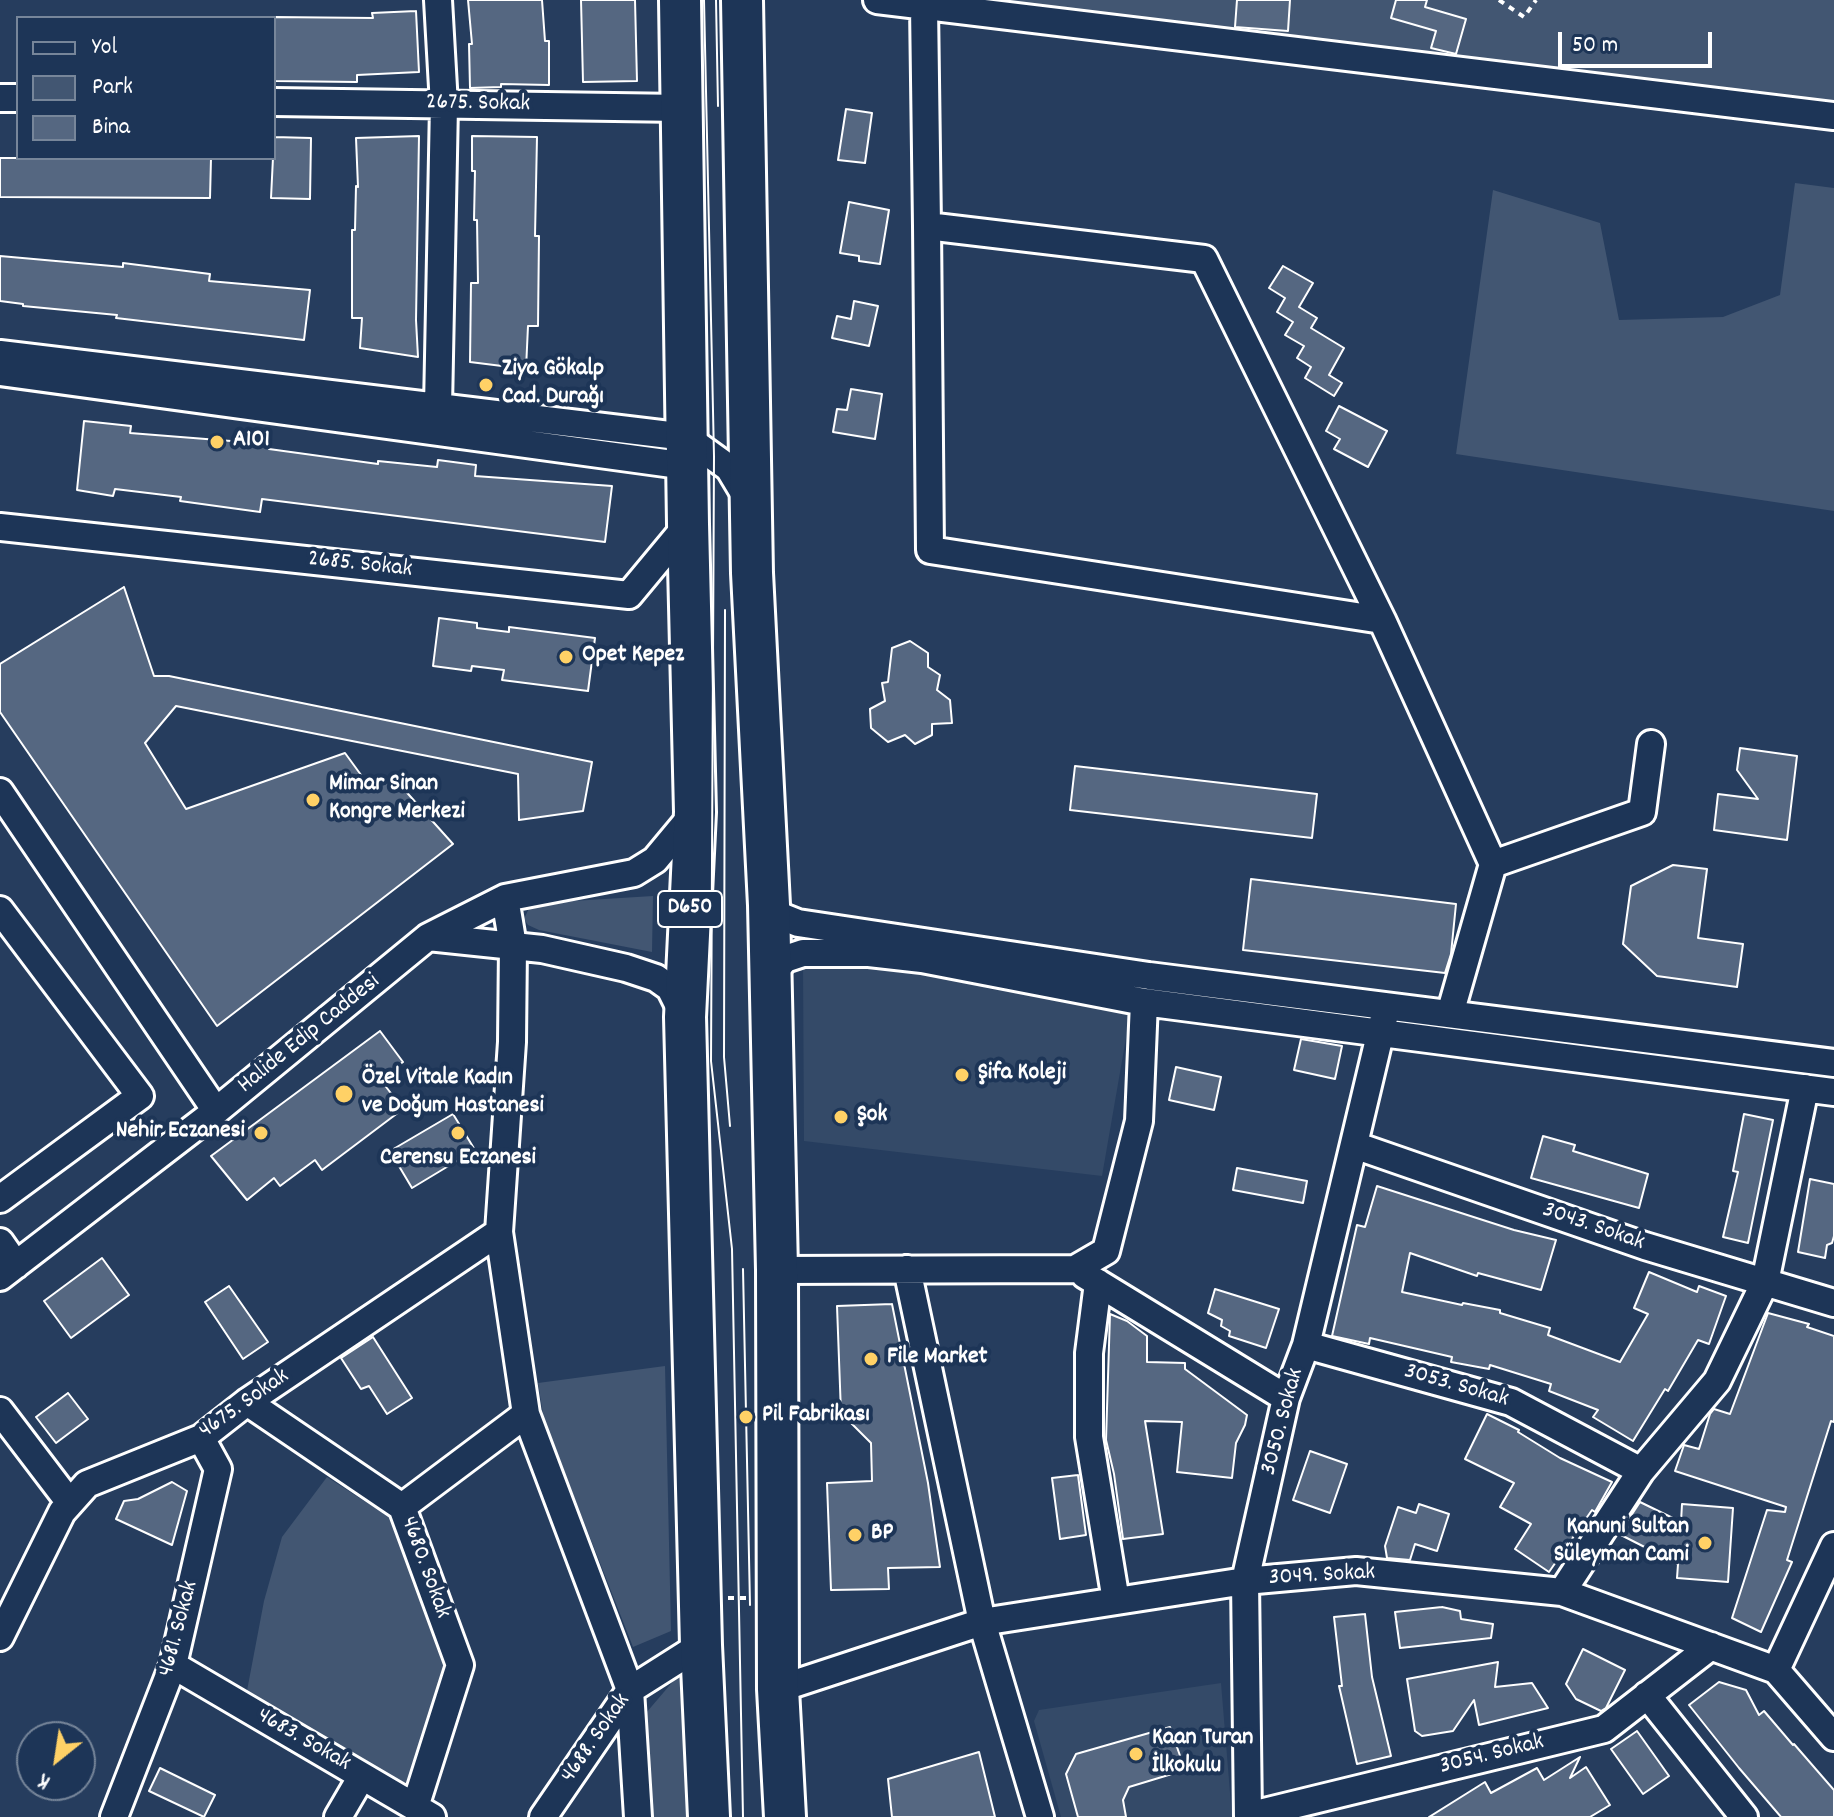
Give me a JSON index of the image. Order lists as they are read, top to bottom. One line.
{"streets":{"highway":["D650"],"street":["2675. Sokak","2685. Sokak","Halide Edip Caddesi","3043. Sokak","3053. Sokak","4675. Sokak","3050. Sokak","4680. Sokak","3049. Sokak","4681. Sokak","4688. Sokak","4683. Sokak","3054. Sokak"]},"crossings":[["2675. Sokak","D650"],["2685. Sokak","D650"],["D650","Halide Edip Caddesi"],["D650","4688. Sokak"],["3043. Sokak","3050. Sokak"],["3053. Sokak","3050. Sokak"],["4675. Sokak","4680. Sokak"],["4675. Sokak","4681. Sokak"],["3050. Sokak","3049. Sokak"],["3050. Sokak","3054. Sokak"],["4680. Sokak","4683. Sokak"],["3049. Sokak","3054. Sokak"],["4681. Sokak","4683. Sokak"]],"places":["Ziya Gökalp Cad. Durağı","A101","Opet Kepez","Mimar Sinan Kongre Merkezi","Şifa Koleji","Özel Vitale Kadın ve Doğum Hastanesi","Şok","Nehir Eczanesi","Cerensu Eczanesi","File Market","Pil Fabrikası","BP","Kanuni Sultan Süleyman Cami","Kaan Turan İlkokulu"],"legend":["Yol","Park","Bina"],"scale_bar":"50 m","north":"bottom left"}
